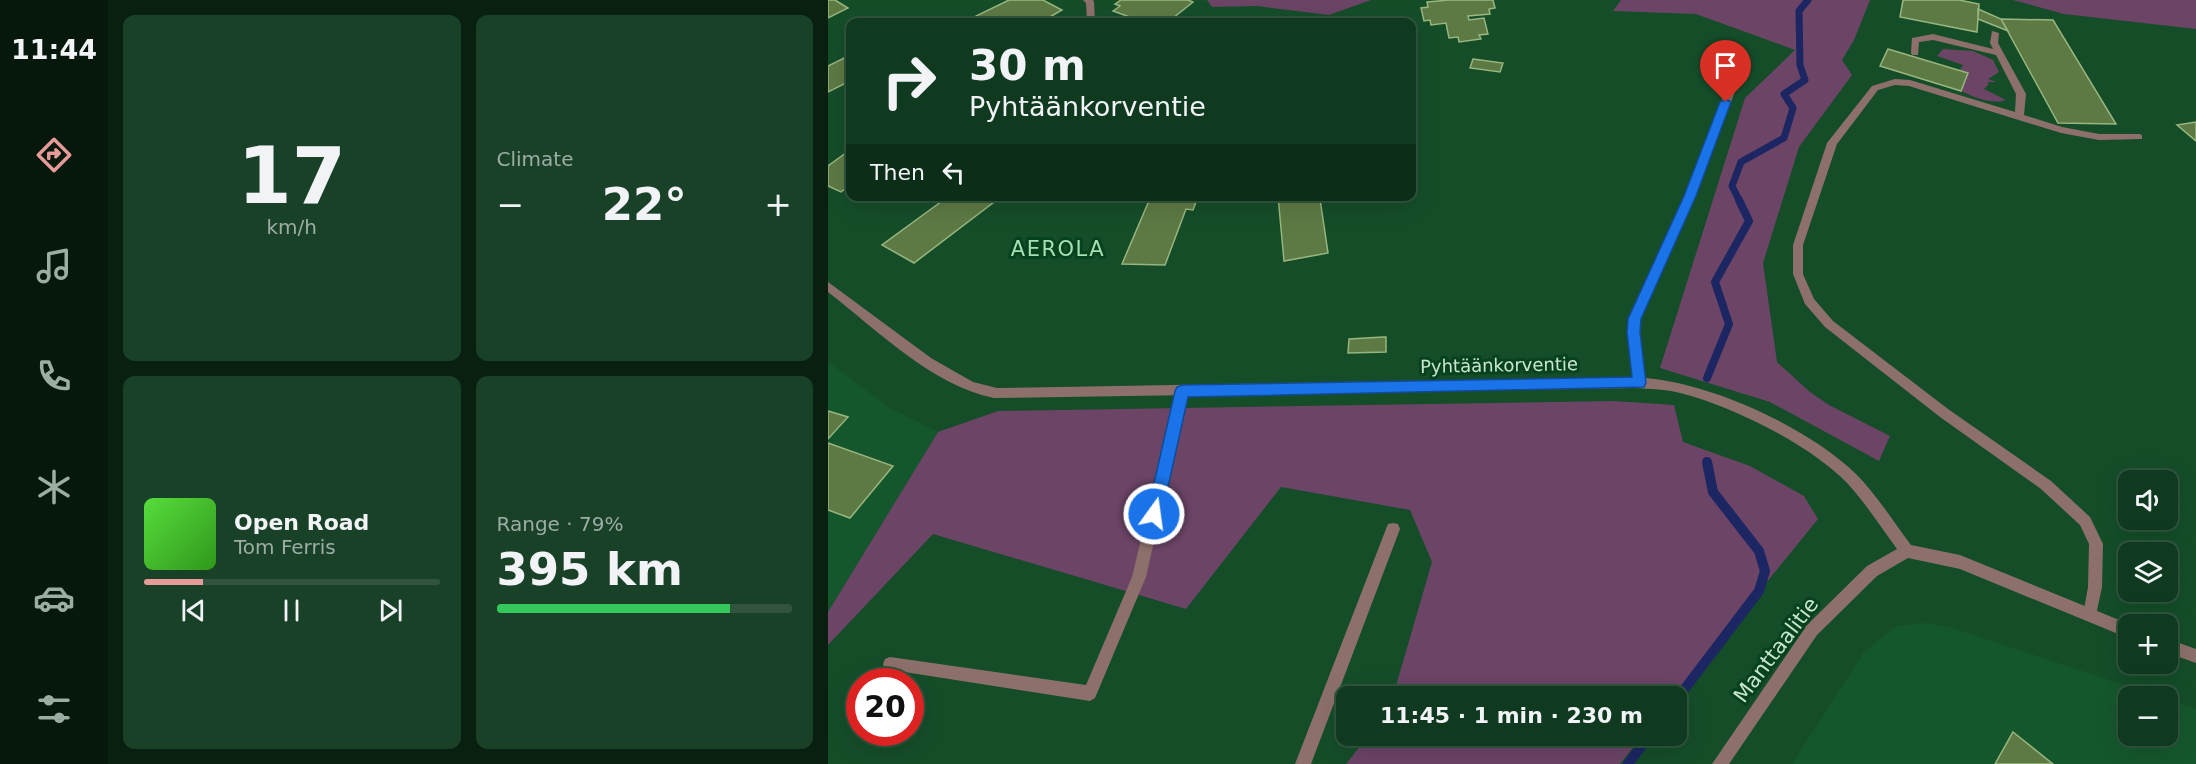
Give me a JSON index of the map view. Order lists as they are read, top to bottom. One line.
{"streets":{"street":["Pyhtäänkorventie","Manttaalitie"]},"crossings":[["Pyhtäänkorventie","Manttaalitie"]],"districts":["AEROLA"],"page":{"tabs":"11:44","tile":[["17","km/h"],"Climate",["Range · 79%","395 km"]],"turn":["30 m","Pyhtäänkorventie"],"then":"Then","heat":["−","22°","+"],"map_buttons":["+","−"],"song":["Open Road","Tom Ferris"],"limit":"20","trip":"11:45 · 1 min · 230 m"}}
